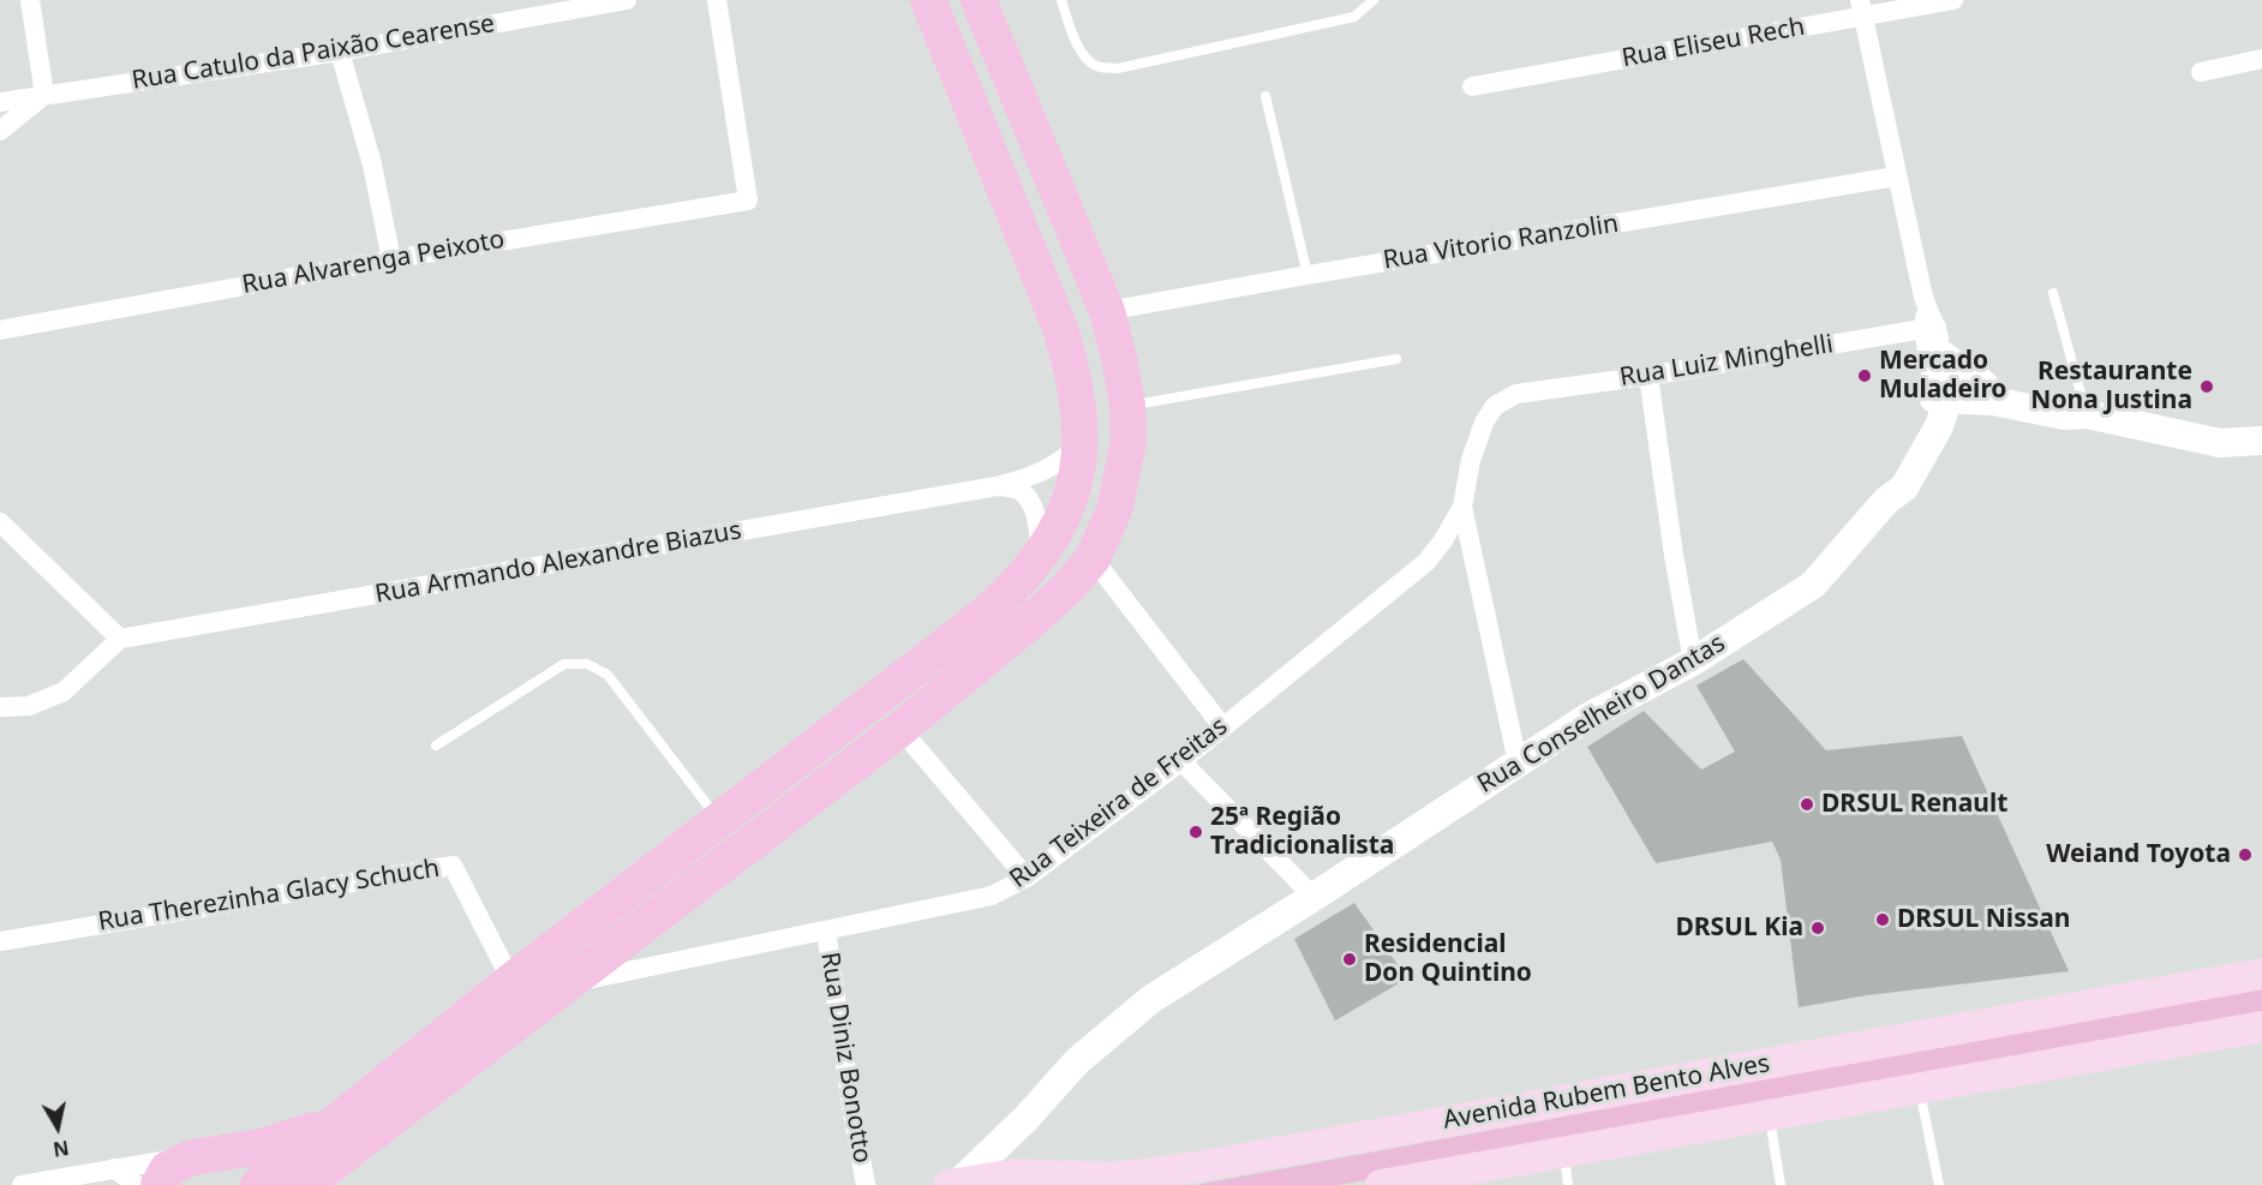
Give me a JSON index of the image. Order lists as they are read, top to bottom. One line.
{"streets":{"main road":["Avenida Rubem Bento Alves"],"street":["Rua Eliseu Rech","Rua Catulo da Paixão Cearense","Rua Vitorio Ranzolin","Rua Alvarenga Peixoto","Rua Luiz Minghelli","Rua Armando Alexandre Biazus","Rua Conselheiro Dantas","Rua Teixeira de Freitas","Rua Therezinha Glacy Schuch","Rua Diniz Bonotto"]},"crossings":[["Rua Luiz Minghelli","Rua Teixeira de Freitas"],["Rua Conselheiro Dantas","Avenida Rubem Bento Alves"],["Rua Teixeira de Freitas","Rua Diniz Bonotto"]],"places":["Mercado Muladeiro","Restaurante Nona Justina","DRSUL Renault","25ª Região Tradicionalista","Weiand Toyota","DRSUL Nissan","DRSUL Kia","Residencial Don Quintino"],"north":"bottom"}
